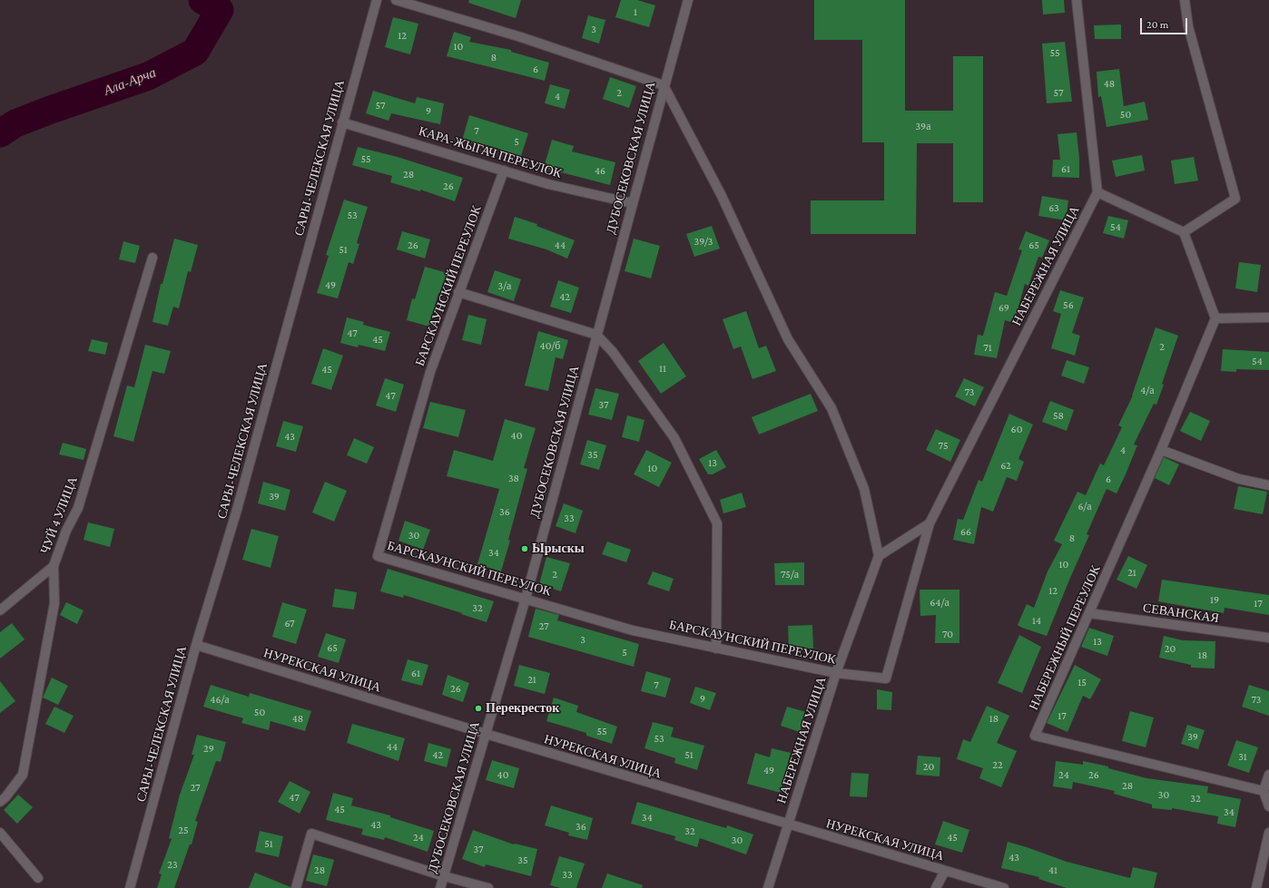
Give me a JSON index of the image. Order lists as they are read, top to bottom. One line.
{"streets":{"street":["КАРА-ЖЫГАЧ ПЕРЕУЛОК","САРЫ-ЧЕЛЕКСКАЯ УЛИЦА","ДУБОСЕКОВСКАЯ УЛИЦА","НАБЕРЕЖНАЯ УЛИЦА","БАРСКАУНСКИЙ ПЕРЕУЛОК","ЧУЙ 4 УЛИЦА","СЕВАНСКАЯ","НАБЕРЕЖНЫЙ ПЕРЕУЛОК","НУРЕКСКАЯ УЛИЦА"]},"crossings":[["КАРА-ЖЫГАЧ ПЕРЕУЛОК","САРЫ-ЧЕЛЕКСКАЯ УЛИЦА"],["КАРА-ЖЫГАЧ ПЕРЕУЛОК","ДУБОСЕКОВСКАЯ УЛИЦА"],["КАРА-ЖЫГАЧ ПЕРЕУЛОК","БАРСКАУНСКИЙ ПЕРЕУЛОК"],["САРЫ-ЧЕЛЕКСКАЯ УЛИЦА","НУРЕКСКАЯ УЛИЦА"],["ДУБОСЕКОВСКАЯ УЛИЦА","БАРСКАУНСКИЙ ПЕРЕУЛОК"],["ДУБОСЕКОВСКАЯ УЛИЦА","НУРЕКСКАЯ УЛИЦА"],["НАБЕРЕЖНАЯ УЛИЦА","БАРСКАУНСКИЙ ПЕРЕУЛОК"],["НАБЕРЕЖНАЯ УЛИЦА","НУРЕКСКАЯ УЛИЦА"],["СЕВАНСКАЯ","НАБЕРЕЖНЫЙ ПЕРЕУЛОК"]],"water":["Ала-Арча"],"places":["Ырыскы","Перекресток"],"house_numbers":["1","3","12","10","55","8","6","48","2","57","4","57","9","50","39а","7","5","55","61","46","28","26","63","53","54","39/3","26","44","65","51","49","3/а","42","56","69","47","45","40/б","2","71","54","11","45","4/а","73","47","37","58","60","40","43","75","4","35","13","62","10","38","6","39","6/а","36","33","66","30","8","34","10","21","2","75/а","12","19","64/а","17","32","14","67","27","70","3","13","65","20","5","18","61","21","15","7","26","9","46/а","73","50","17","48","18","55","39","53","44","29","42","51","31","22","20","49","40","24","26","28","27","30","47","32","45","34","34","43","36","25","32","24","45","30","51","37","43","35","23","28","41","33"],"scale_bar":"20 m"}
